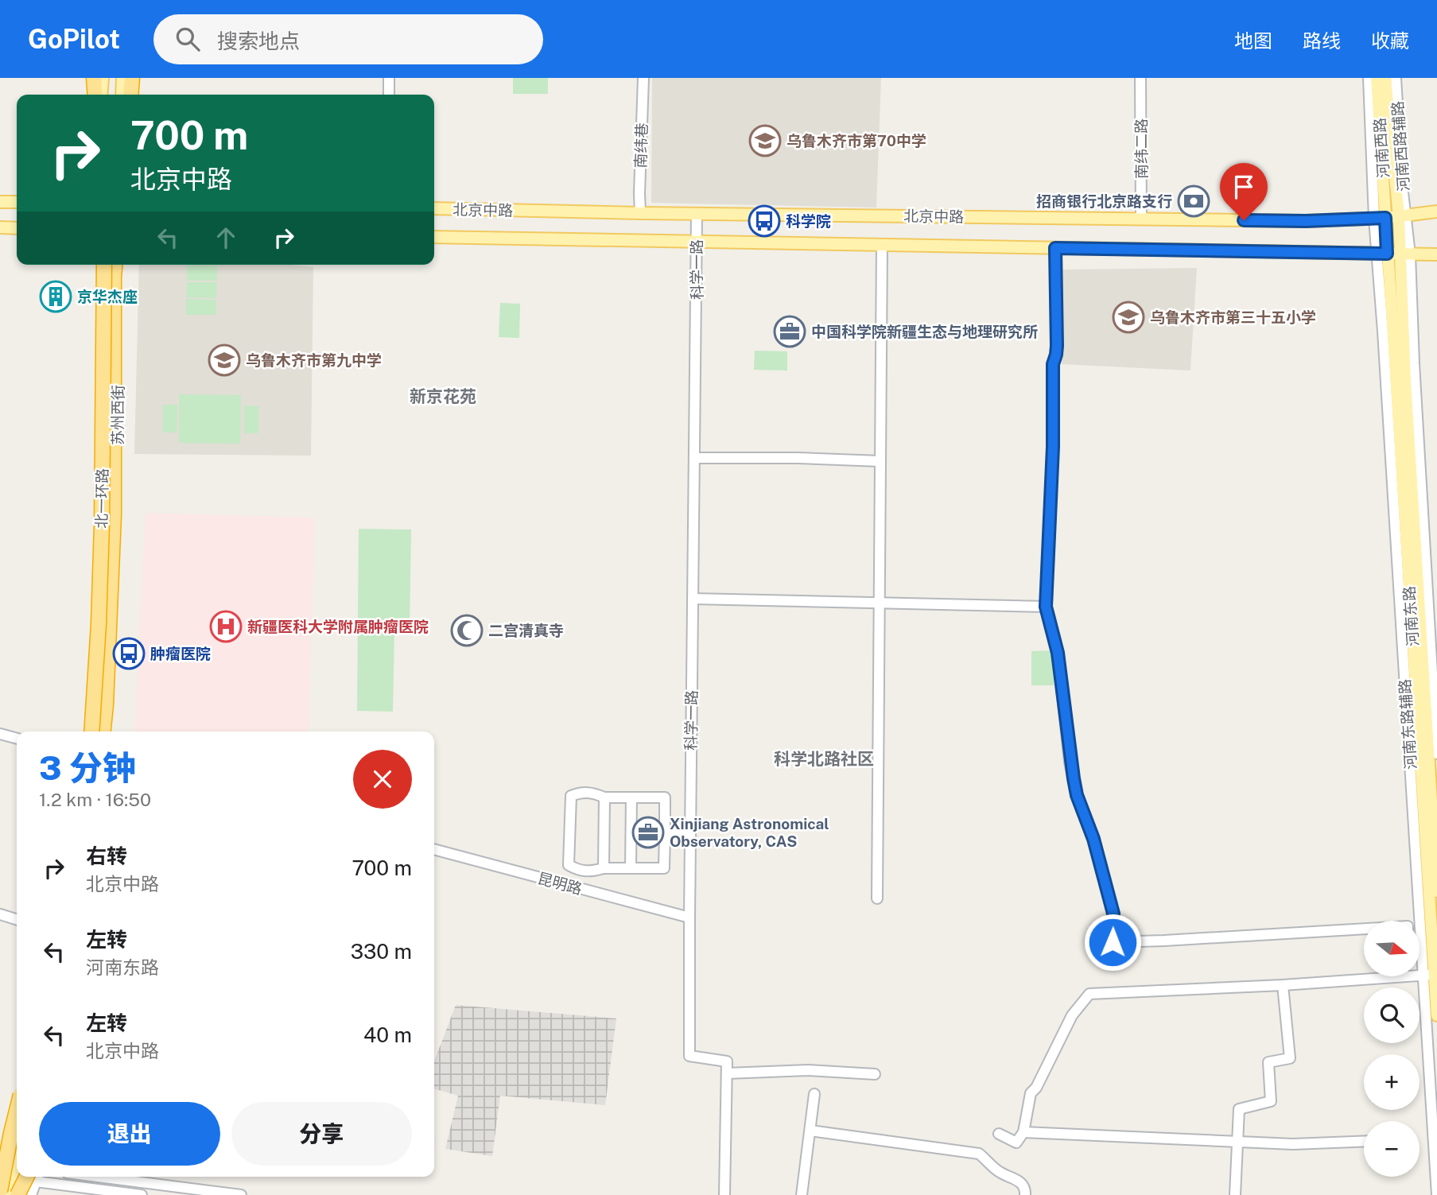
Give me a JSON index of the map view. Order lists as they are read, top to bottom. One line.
{"streets":{"highway":["北一环路"],"main road":["河南西路","北京中路","苏州西街","河南东路"],"street":["南纬巷","河南西路辅路","南纬二路","科学一路","河南东路辅路","昆明路"]},"crossings":[["南纬巷","北京中路"],["河南西路辅路","河南西路"],["河南西路辅路","北京中路"],["河南西路辅路","河南东路"],["河南西路","北京中路"],["河南西路","河南东路"],["南纬二路","北京中路"],["北京中路","科学一路"],["北京中路","河南东路"],["北京中路","河南东路辅路"],["科学一路","昆明路"],["河南东路","河南东路辅路"]],"districts":["新京花苑","科学北路社区"],"places":{"school or university":["乌鲁木齐市第70中学","乌鲁木齐市第三十五小学","乌鲁木齐市第九中学"],"bank":["招商银行北京路支行"],"bus stop":["科学院","肿瘤医院"],"building":["京华杰座"],"office":["中国科学院新疆生态与地理研究所","Xinjiang Astronomical Observatory, CAS"],"hospital":["新疆医科大学附属肿瘤医院"],"mosque":["二宫清真寺"]},"north":"right","page":{"header":"GoPilot","search":"搜索地点","nav":["地图","路线","收藏"],"turn":["700 m","北京中路"],"heading":["3 分钟","1.2 km · 16:50"],"list":[{"name":"右转","note":"北京中路","value":"700 m"},{"name":"左转","note":"河南东路","value":"330 m"},{"name":"左转","note":"北京中路","value":"40 m"}],"map_buttons":["+","−"],"buttons":["退出","分享"]}}
